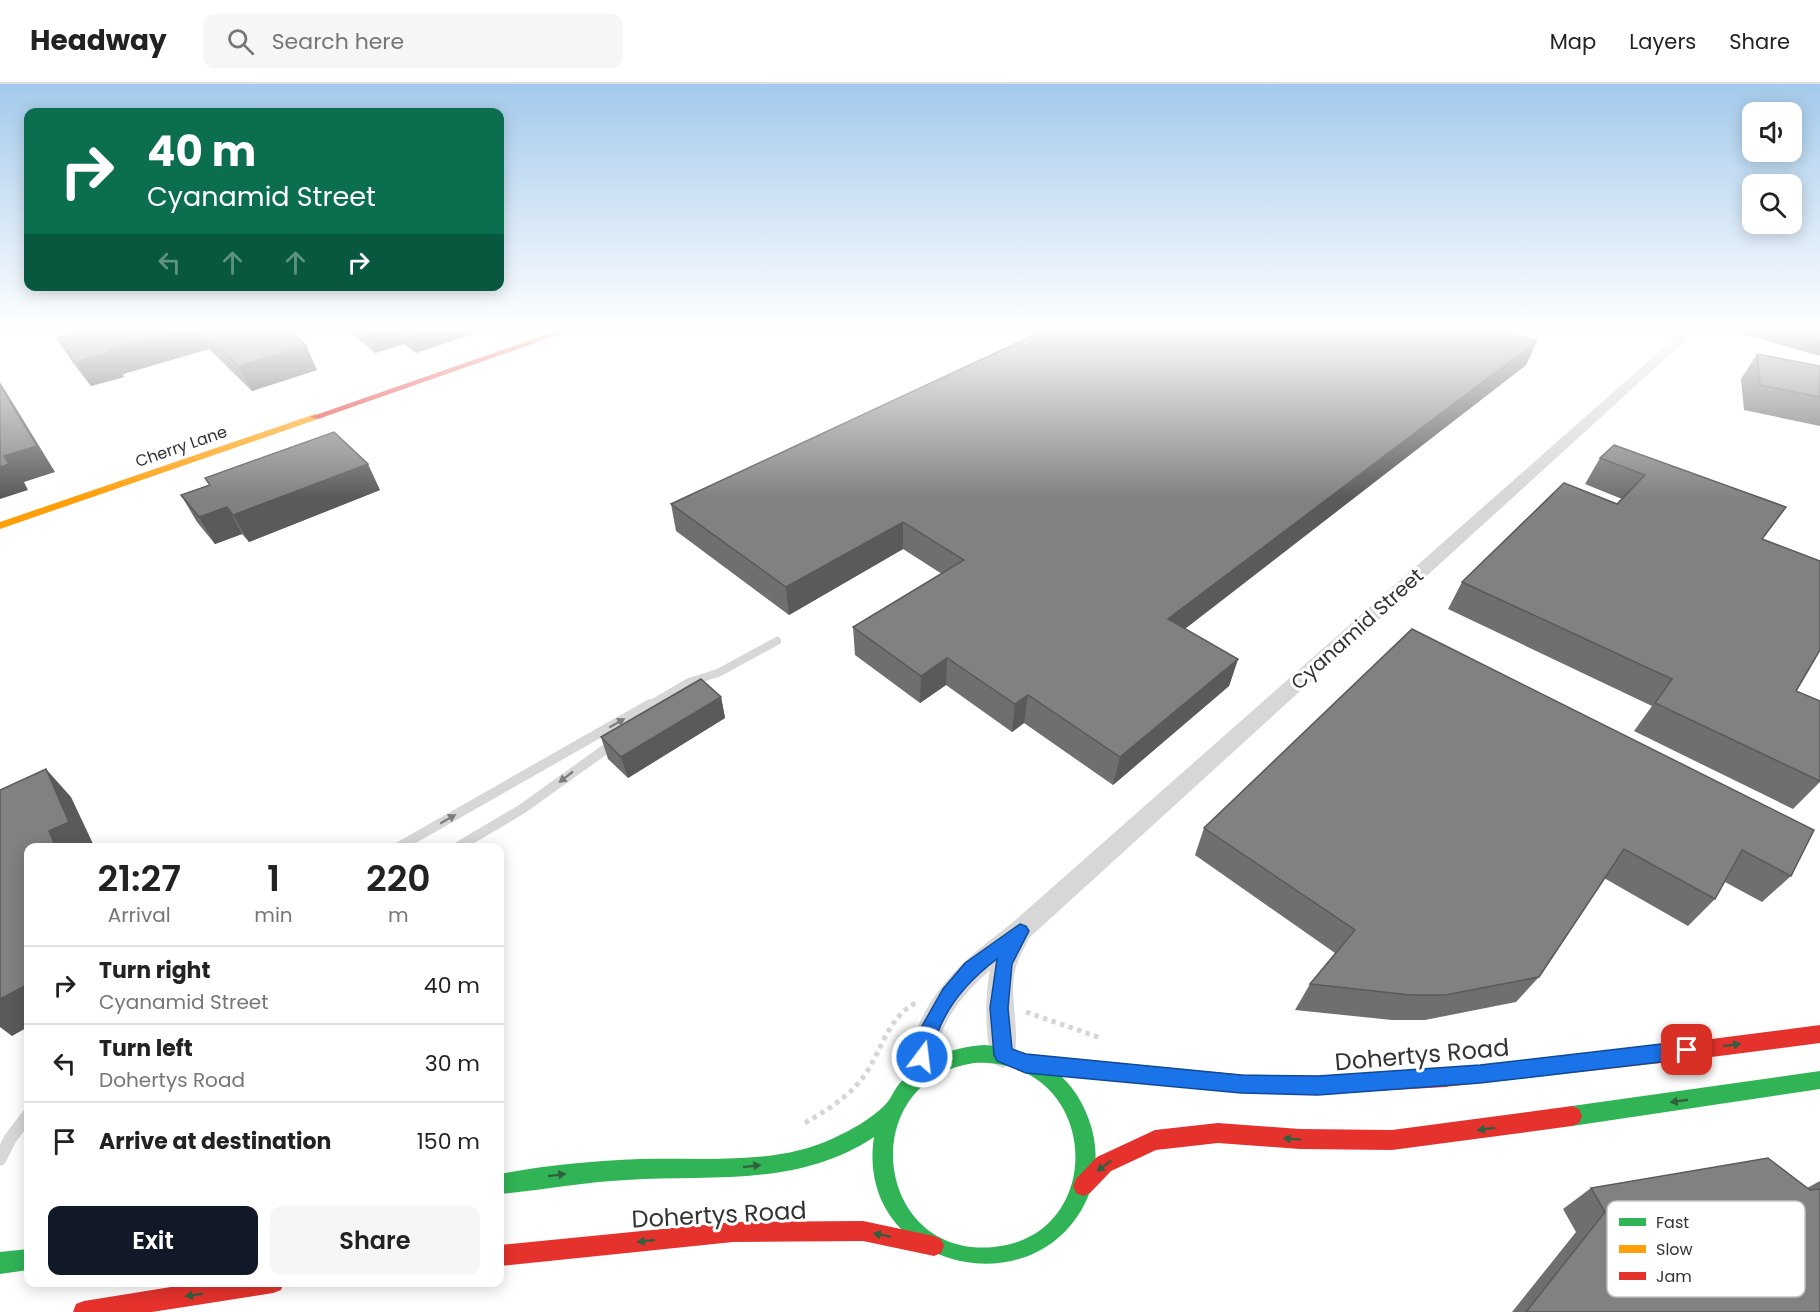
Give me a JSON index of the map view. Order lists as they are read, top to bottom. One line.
{"streets":{"main road":["Cherry Lane","Dohertys Road"],"street":["Cyanamid Street"]},"crossings":[["Cyanamid Street","Dohertys Road"]],"legend":["Fast","Slow","Jam"],"page":{"header":"Headway","search":"Search here","nav":["Map","Layers","Share"],"turn":["40 m","Cyanamid Street"],"eta":["21:27","Arrival","1","min","220","m"],"list":[{"name":"Turn right","note":"Cyanamid Street","value":"40 m"},{"name":"Turn left","note":"Dohertys Road","value":"30 m"},{"name":"Arrive at destination","value":"150 m"}],"buttons":["Exit","Share"]}}
